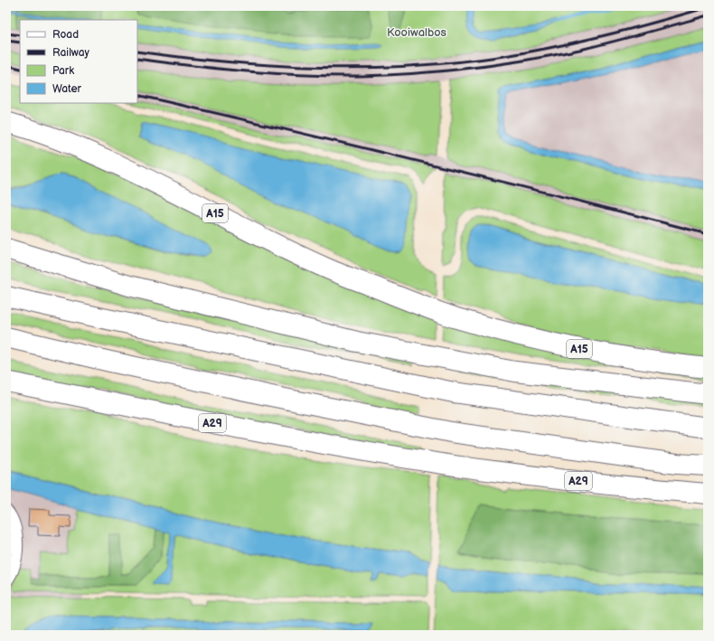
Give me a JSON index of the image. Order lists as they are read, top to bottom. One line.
{"streets":{"highway":["A15","A29"]},"parks":["Kooiwalbos"],"legend":["Road","Railway","Park","Water"]}
